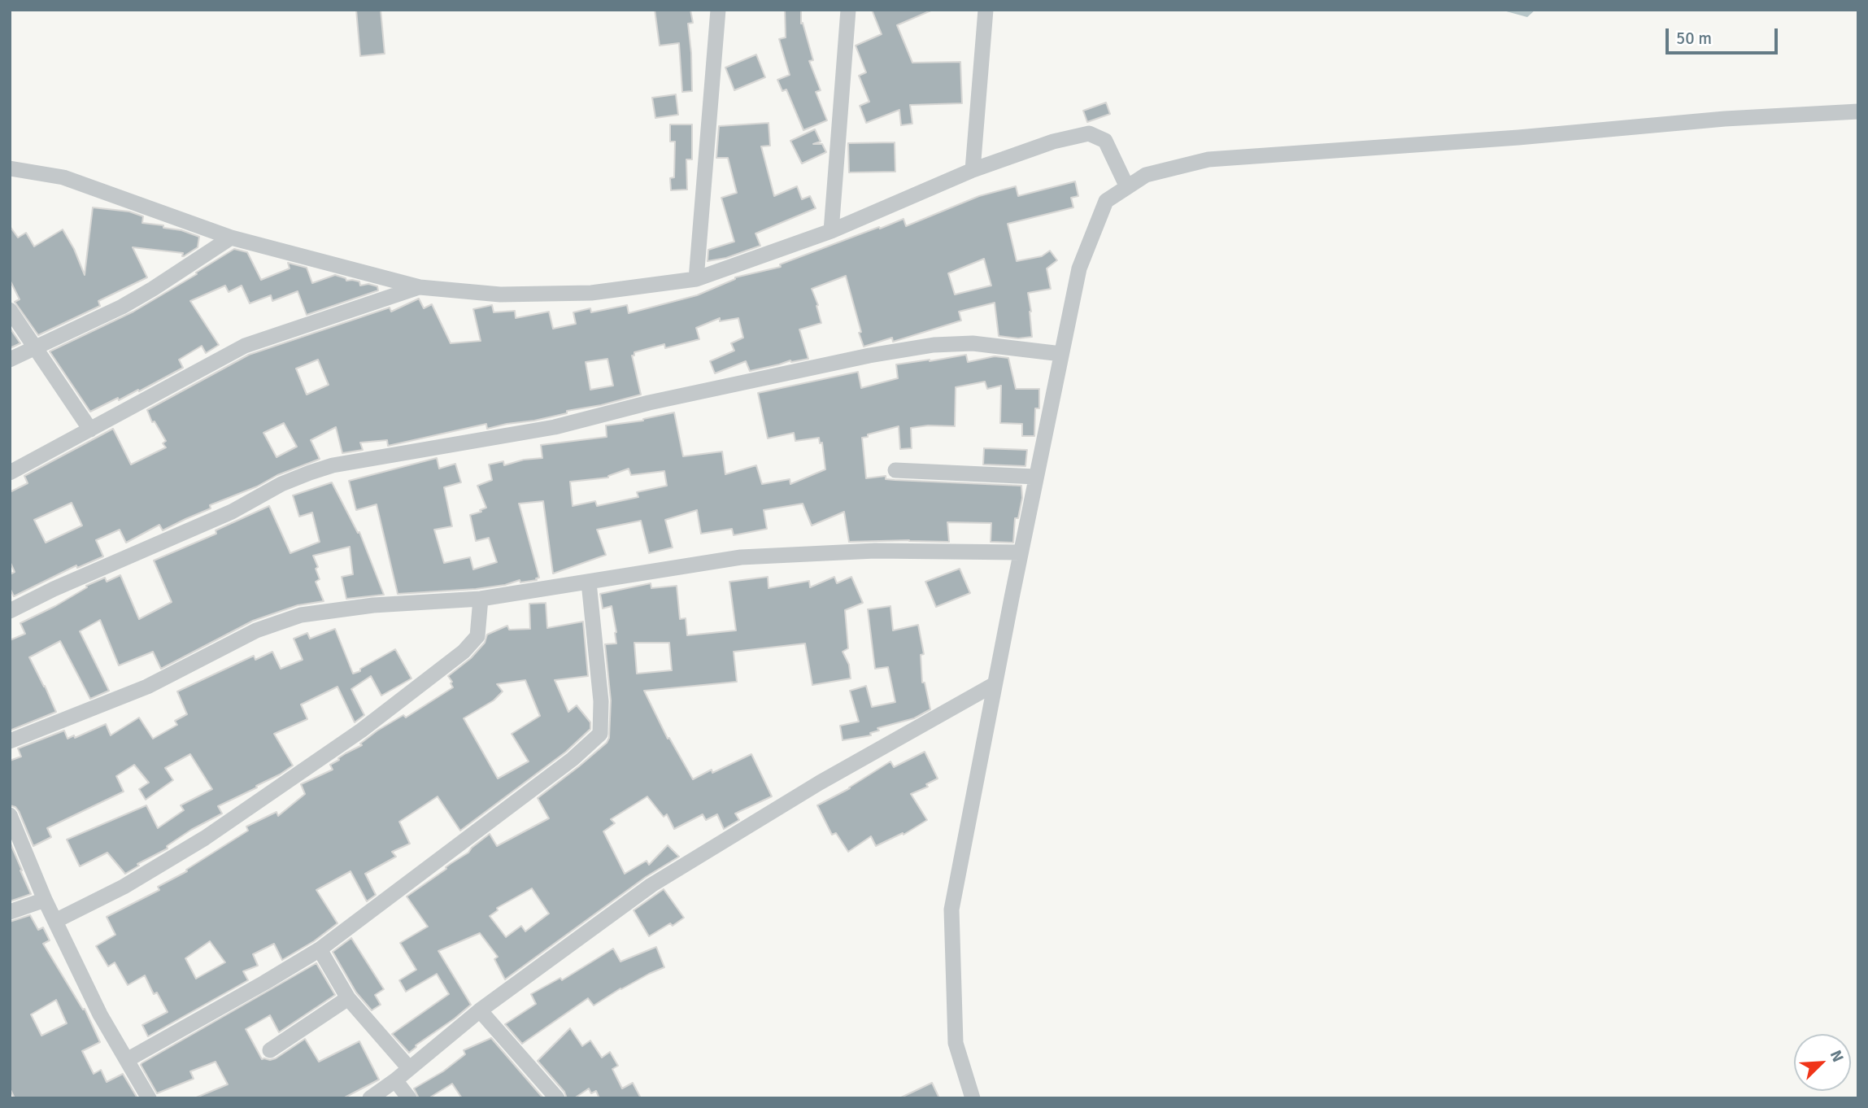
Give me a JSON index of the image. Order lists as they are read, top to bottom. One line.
{"scale_bar":"50 m","north":"top right"}
